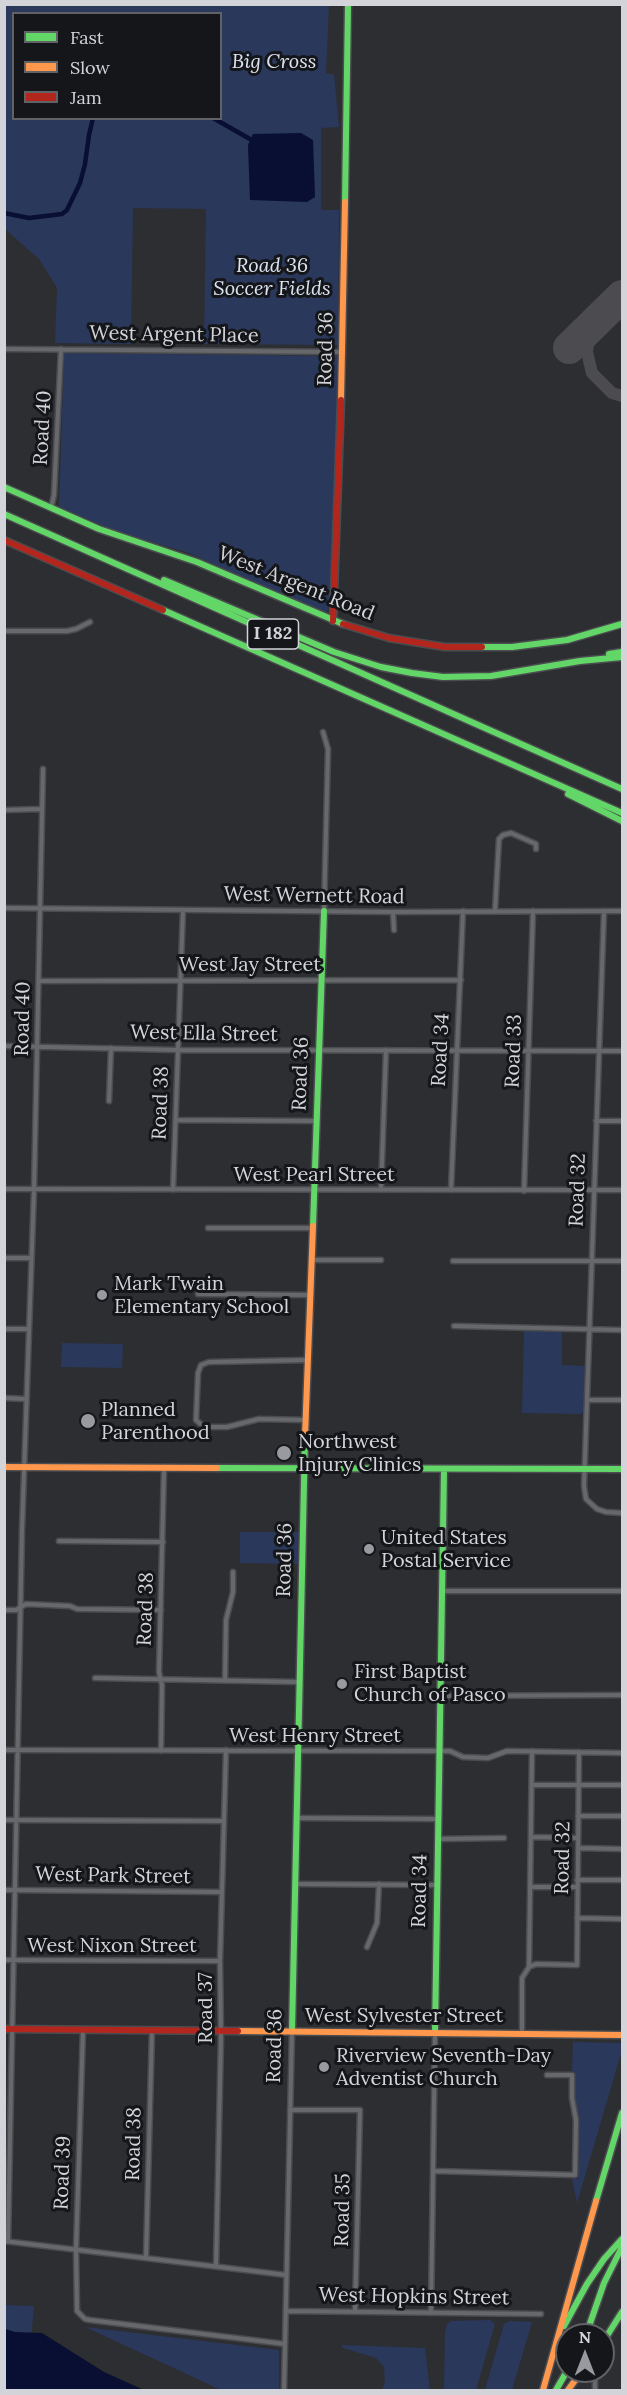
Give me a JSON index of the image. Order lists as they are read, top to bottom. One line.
{"streets":{"main road":["Road 36","West Argent Road","I 182","Road 34","West Sylvester Street"],"street":["West Argent Place","Road 40","West Wernett Road","West Jay Street","West Ella Street","Road 33","Road 38","West Pearl Street","Road 32","West Henry Street","West Park Street","West Nixon Street","Road 37","Road 39","Road 35","West Hopkins Street"]},"crossings":[["West Argent Place","Road 36"],["West Argent Place","Road 40"],["Road 36","West Argent Road"],["Road 36","West Wernett Road"],["Road 36","West Jay Street"],["Road 36","West Ella Street"],["Road 36","West Pearl Street"],["Road 36","West Henry Street"],["Road 36","West Sylvester Street"],["Road 36","Road 39"],["Road 36","Road 35"],["Road 36","West Hopkins Street"],["Road 40","West Argent Road"],["Road 40","West Wernett Road"],["Road 40","West Jay Street"],["Road 40","West Ella Street"],["Road 40","West Pearl Street"],["Road 40","West Henry Street"],["Road 40","West Park Street"],["Road 40","West Nixon Street"],["Road 40","West Sylvester Street"],["West Wernett Road","Road 34"],["West Wernett Road","Road 33"],["West Wernett Road","Road 38"],["West Wernett Road","Road 32"],["West Jay Street","Road 34"],["West Jay Street","Road 38"],["West Ella Street","Road 34"],["West Ella Street","Road 33"],["West Ella Street","Road 38"],["West Ella Street","Road 32"],["Road 34","West Pearl Street"],["Road 34","West Henry Street"],["Road 34","West Sylvester Street"],["Road 34","West Hopkins Street"],["Road 33","West Pearl Street"],["Road 38","West Pearl Street"],["Road 38","West Henry Street"],["Road 38","West Sylvester Street"],["West Pearl Street","Road 32"],["Road 32","West Henry Street"],["West Henry Street","Road 37"],["West Park Street","Road 37"],["West Nixon Street","Road 37"],["Road 37","West Sylvester Street"],["West Sylvester Street","Road 39"],["Road 35","West Hopkins Street"]],"parks":["Big Cross","Road 36 Soccer Fields"],"places":["Mark Twain Elementary School","Planned Parenthood","Northwest Injury Clinics","United States Postal Service","First Baptist Church of Pasco","Riverview Seventh-Day Adventist Church"],"legend":["Fast","Slow","Jam"],"north":"top"}
